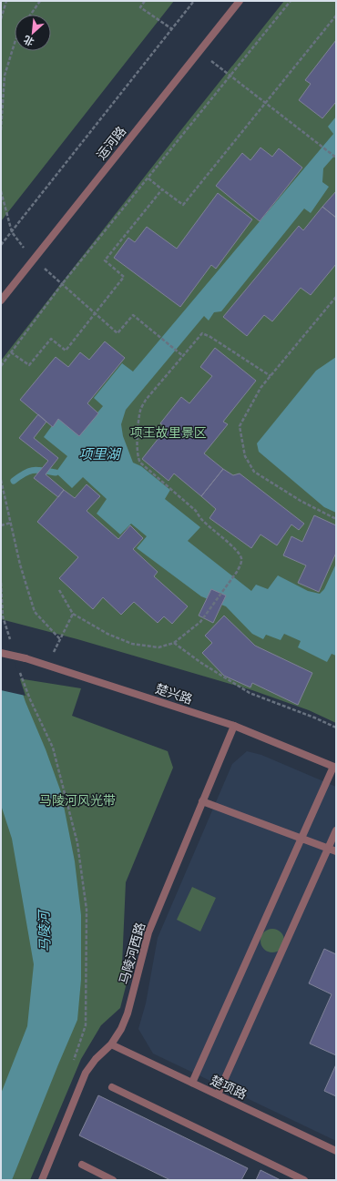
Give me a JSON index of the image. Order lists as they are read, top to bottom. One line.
{"streets":{"street":["运河路","楚兴路","马陵河西路","楚项路"]},"crossings":[["楚兴路","马陵河西路"],["马陵河西路","楚项路"]],"water":["项里湖","马陵河"],"parks":["项王故里景区","马陵河风光带"],"north":"bottom left"}
